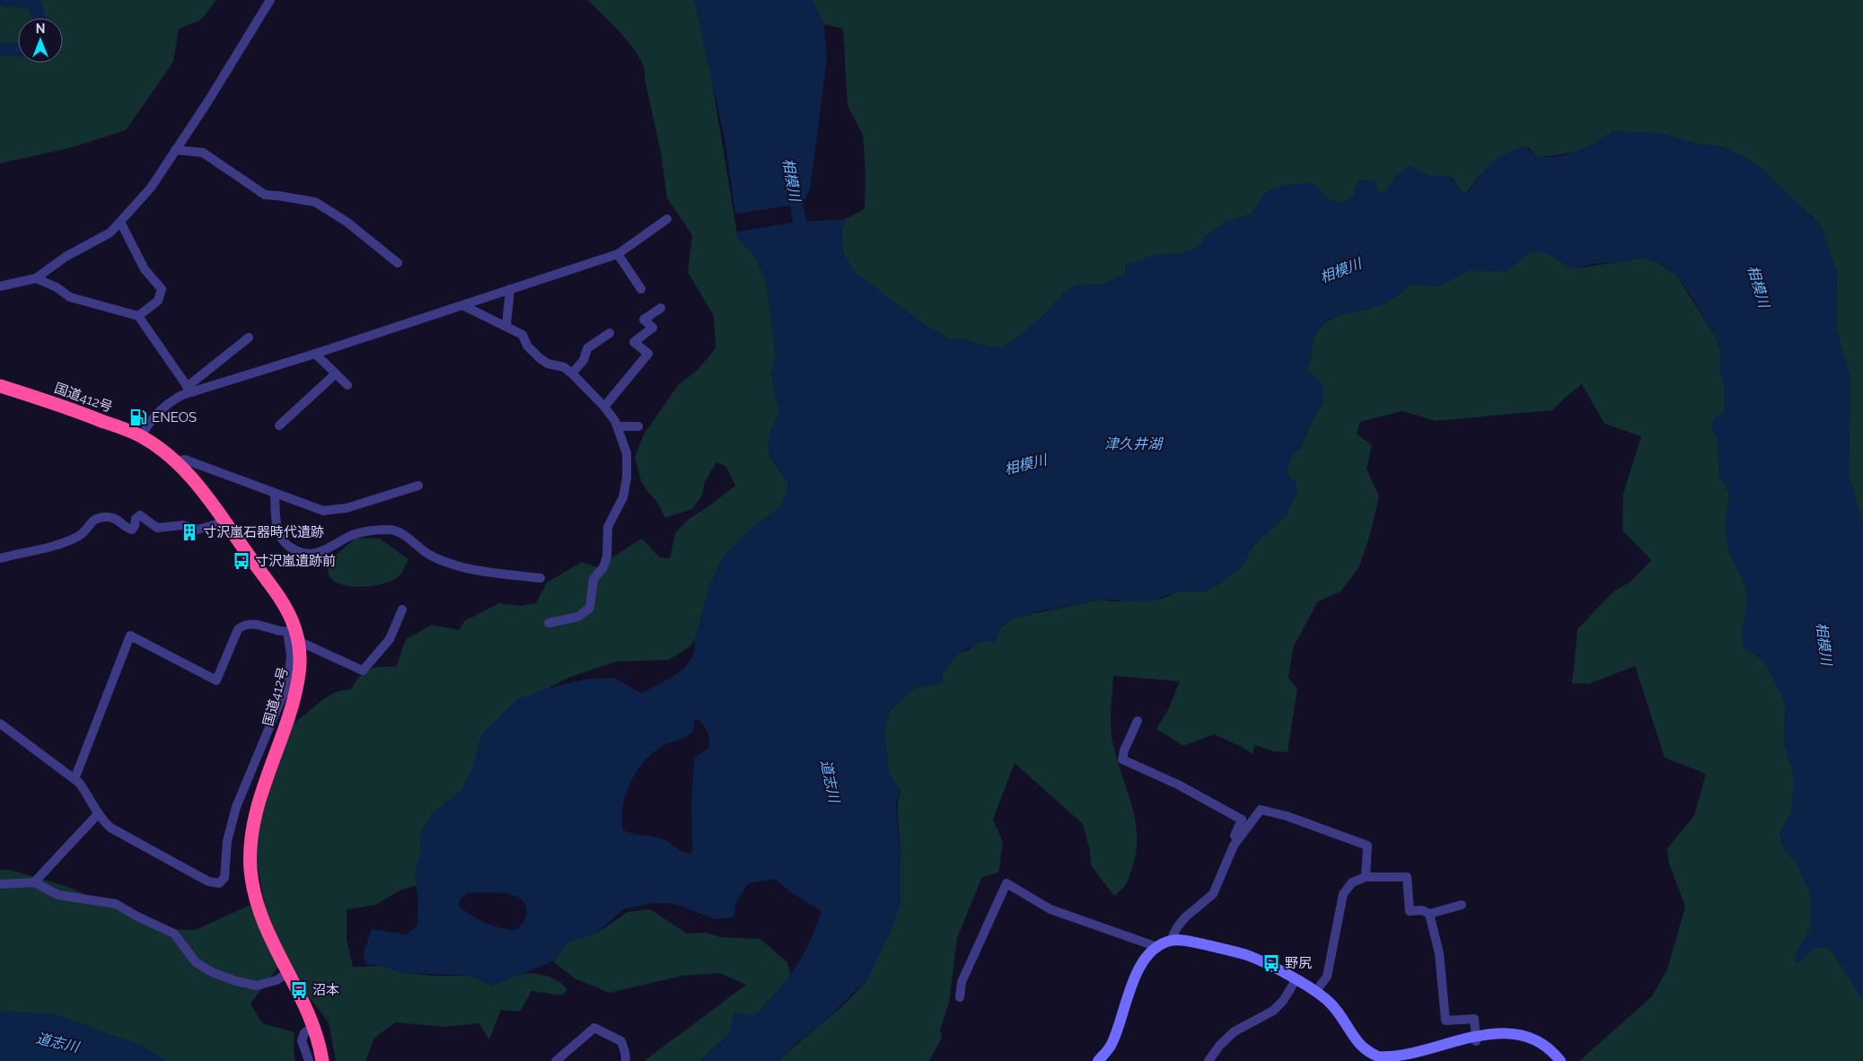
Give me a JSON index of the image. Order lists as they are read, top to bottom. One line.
{"streets":{"highway":["国道412号"]},"water":["相模川","津久井湖","道志川"],"places":{"fuel station":["ENEOS"],"building":["寸沢嵐石器時代遺跡"],"bus stop":["寸沢嵐遺跡前","野尻","沼本"]},"north":"top"}
